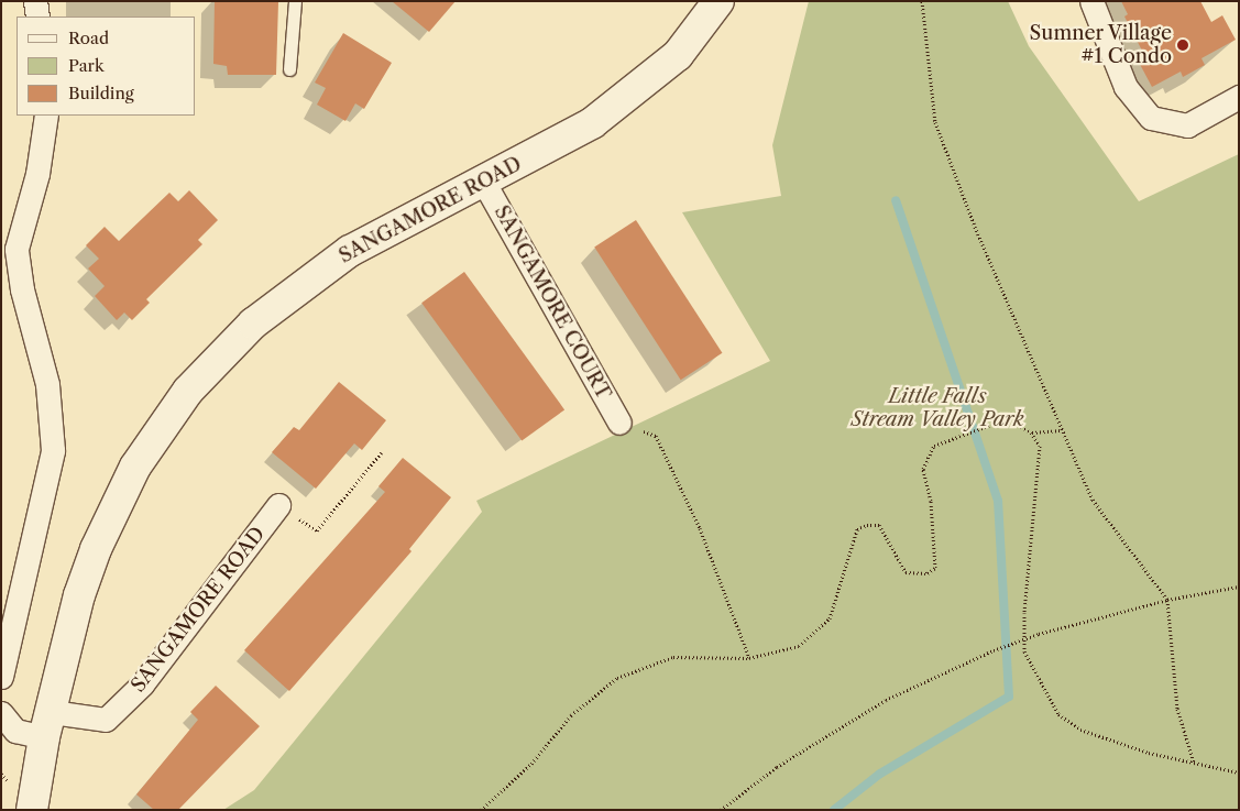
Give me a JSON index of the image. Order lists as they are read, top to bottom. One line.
{"streets":{"street":["SANGAMORE ROAD","SANGAMORE COURT"]},"crossings":[["SANGAMORE ROAD","SANGAMORE COURT"]],"parks":["Little Falls Stream Valley Park"],"places":["Sumner Village #1 Condo"],"legend":["Road","Park","Building"]}
